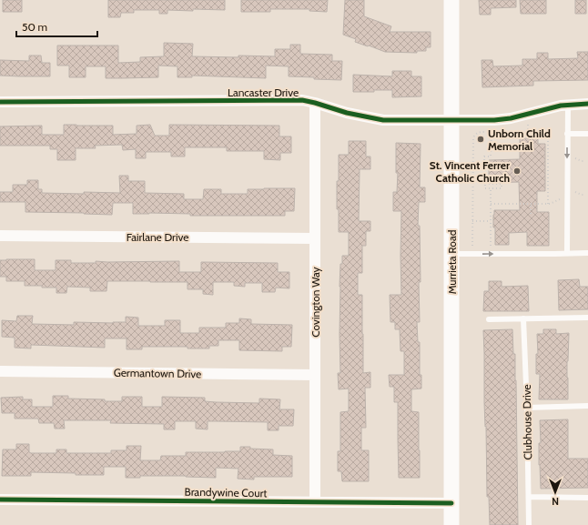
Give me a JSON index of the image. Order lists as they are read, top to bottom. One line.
{"streets":{"main road":["Murrieta Road"],"street":["Lancaster Drive","Fairlane Drive","Covington Way","Germantown Drive","Brandywine Court"],"lane":["Clubhouse Drive"]},"crossings":[["Lancaster Drive","Murrieta Road"],["Lancaster Drive","Covington Way"],["Fairlane Drive","Covington Way"],["Murrieta Road","Brandywine Court"],["Covington Way","Germantown Drive"],["Covington Way","Brandywine Court"]],"places":["Unborn Child Memorial","St. Vincent Ferrer Catholic Church"],"scale_bar":"50 m","north":"bottom"}
